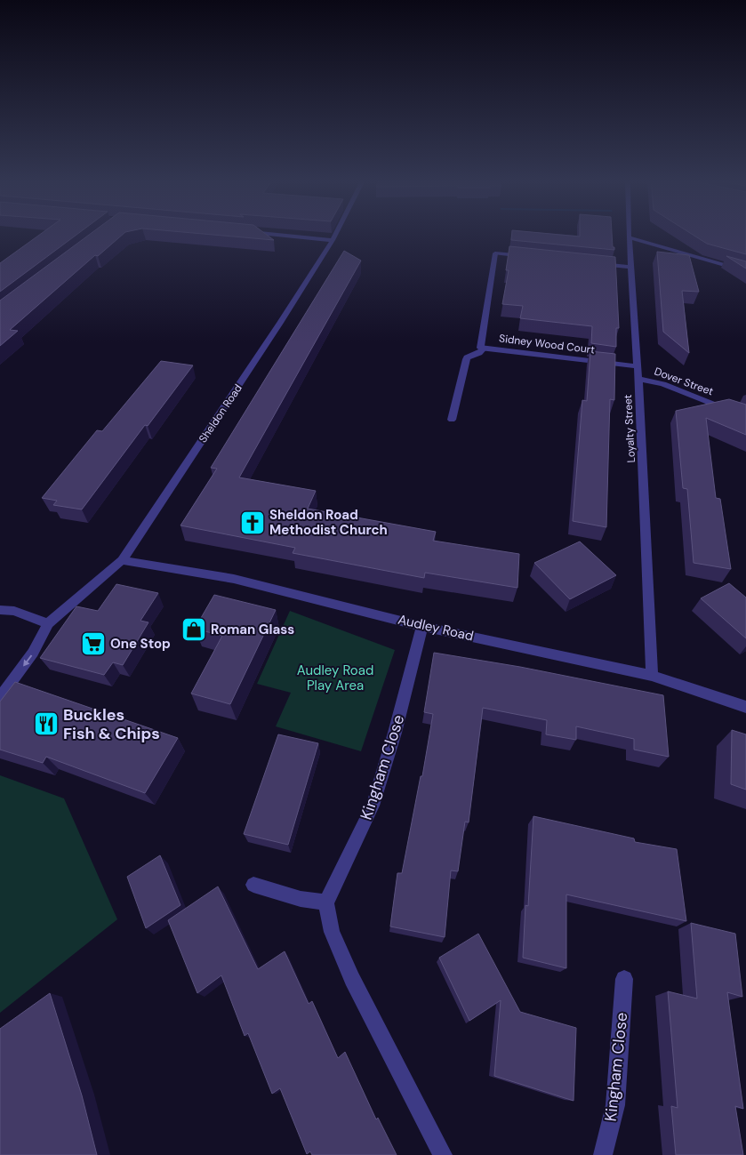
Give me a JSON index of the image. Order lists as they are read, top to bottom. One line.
{"streets":{"street":["Sidney Wood Court","Dover Street","Sheldon Road","Loyalty Street","Audley Road","Kingham Close"]},"crossings":[["Sidney Wood Court","Loyalty Street"],["Dover Street","Loyalty Street"],["Sheldon Road","Audley Road"],["Loyalty Street","Audley Road"],["Audley Road","Kingham Close"]],"parks":["Audley Road Play Area"],"places":{"church":["Sheldon Road Methodist Church"],"shop":["Roman Glass"],"supermarket":["One Stop"],"restaurant":["Buckles Fish & Chips"]}}
